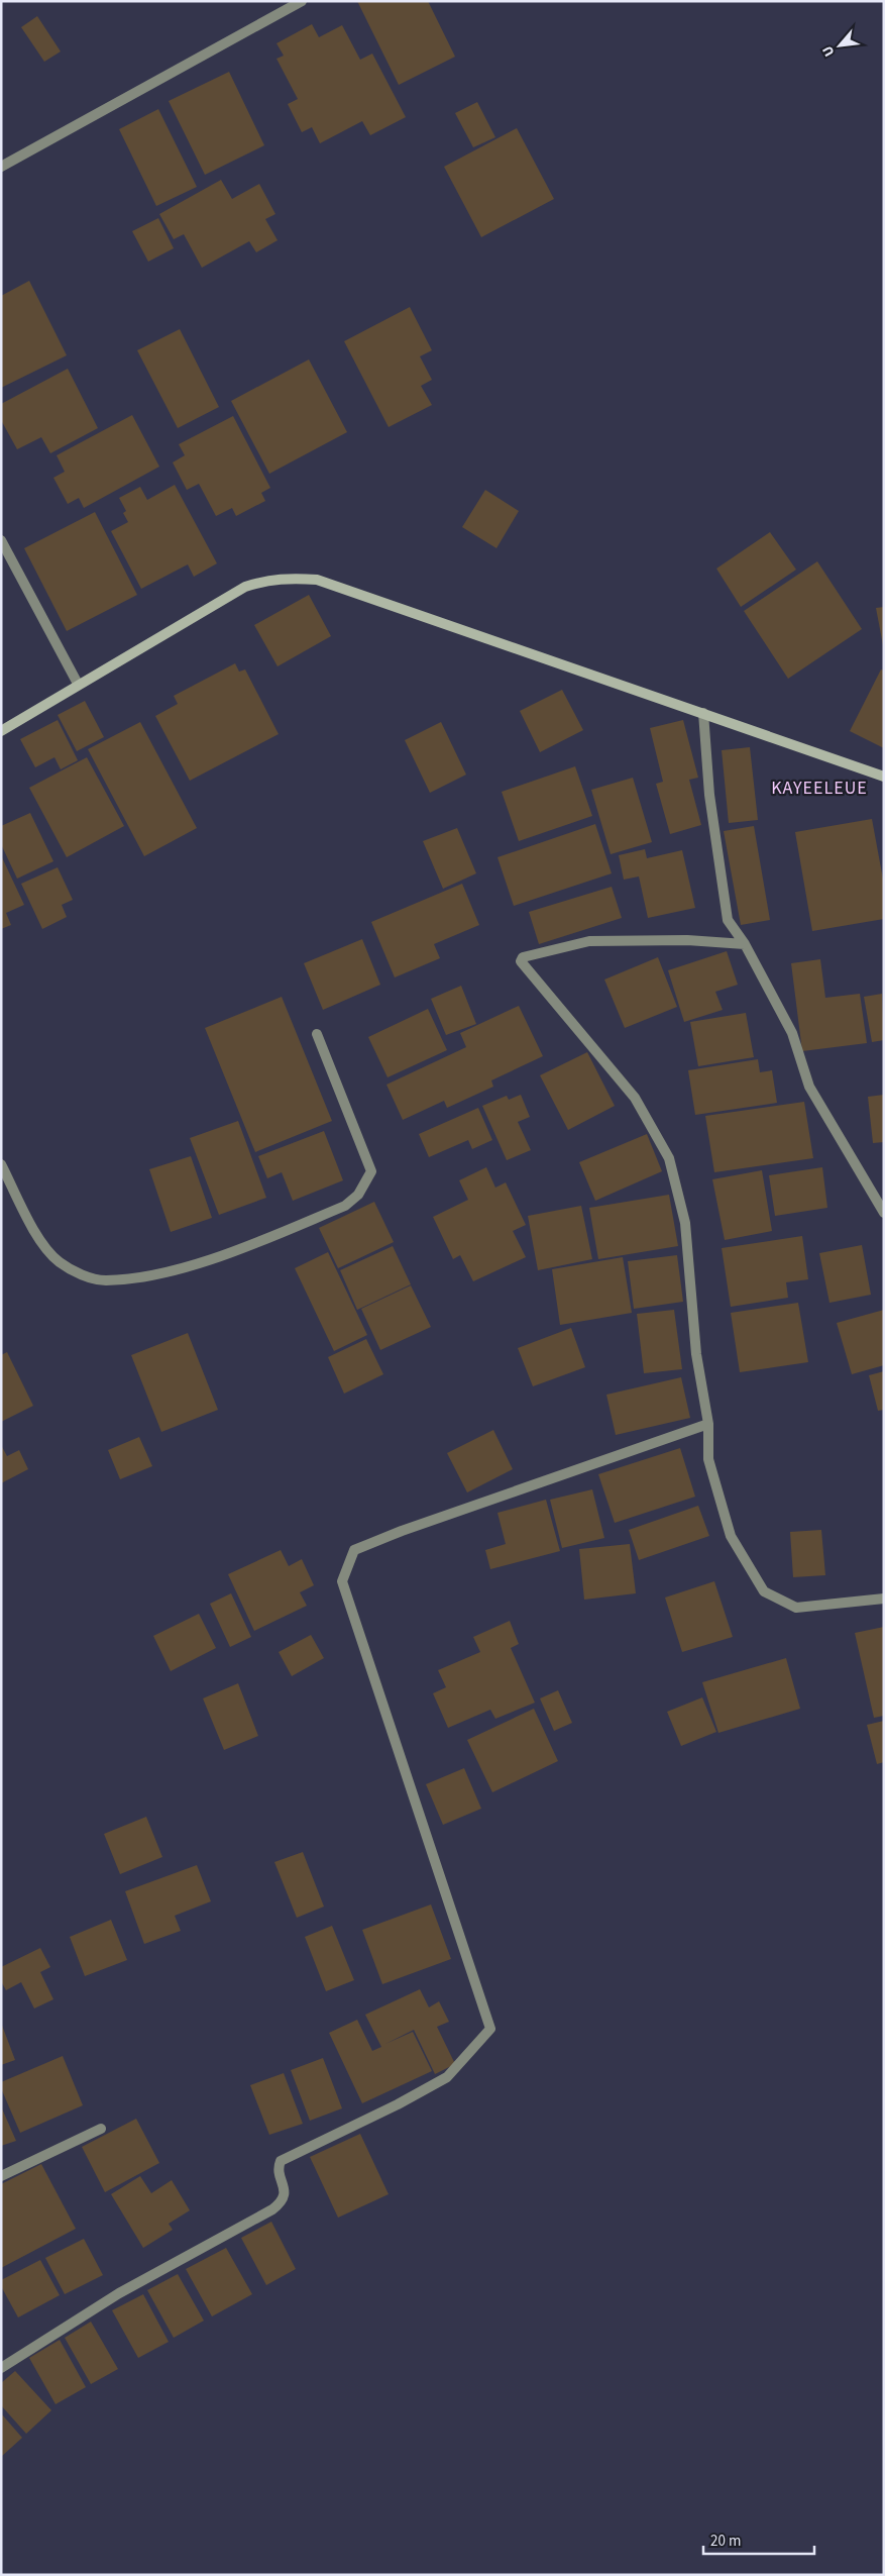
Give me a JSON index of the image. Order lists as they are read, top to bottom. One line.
{"districts":["KAYEELEUE"],"scale_bar":"20 m","north":"bottom left"}
